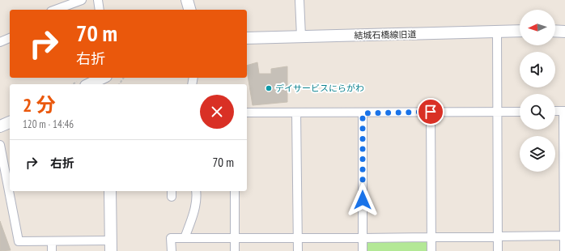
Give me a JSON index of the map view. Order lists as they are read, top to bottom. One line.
{"streets":{"street":["結城石橋線旧道"]},"places":["デイサービスにらがわ"],"north":"left","page":{"turn":["70 m","右折"],"heading":["2 分","120 m · 14:46"],"list":[{"name":"右折","value":"70 m"}]}}
